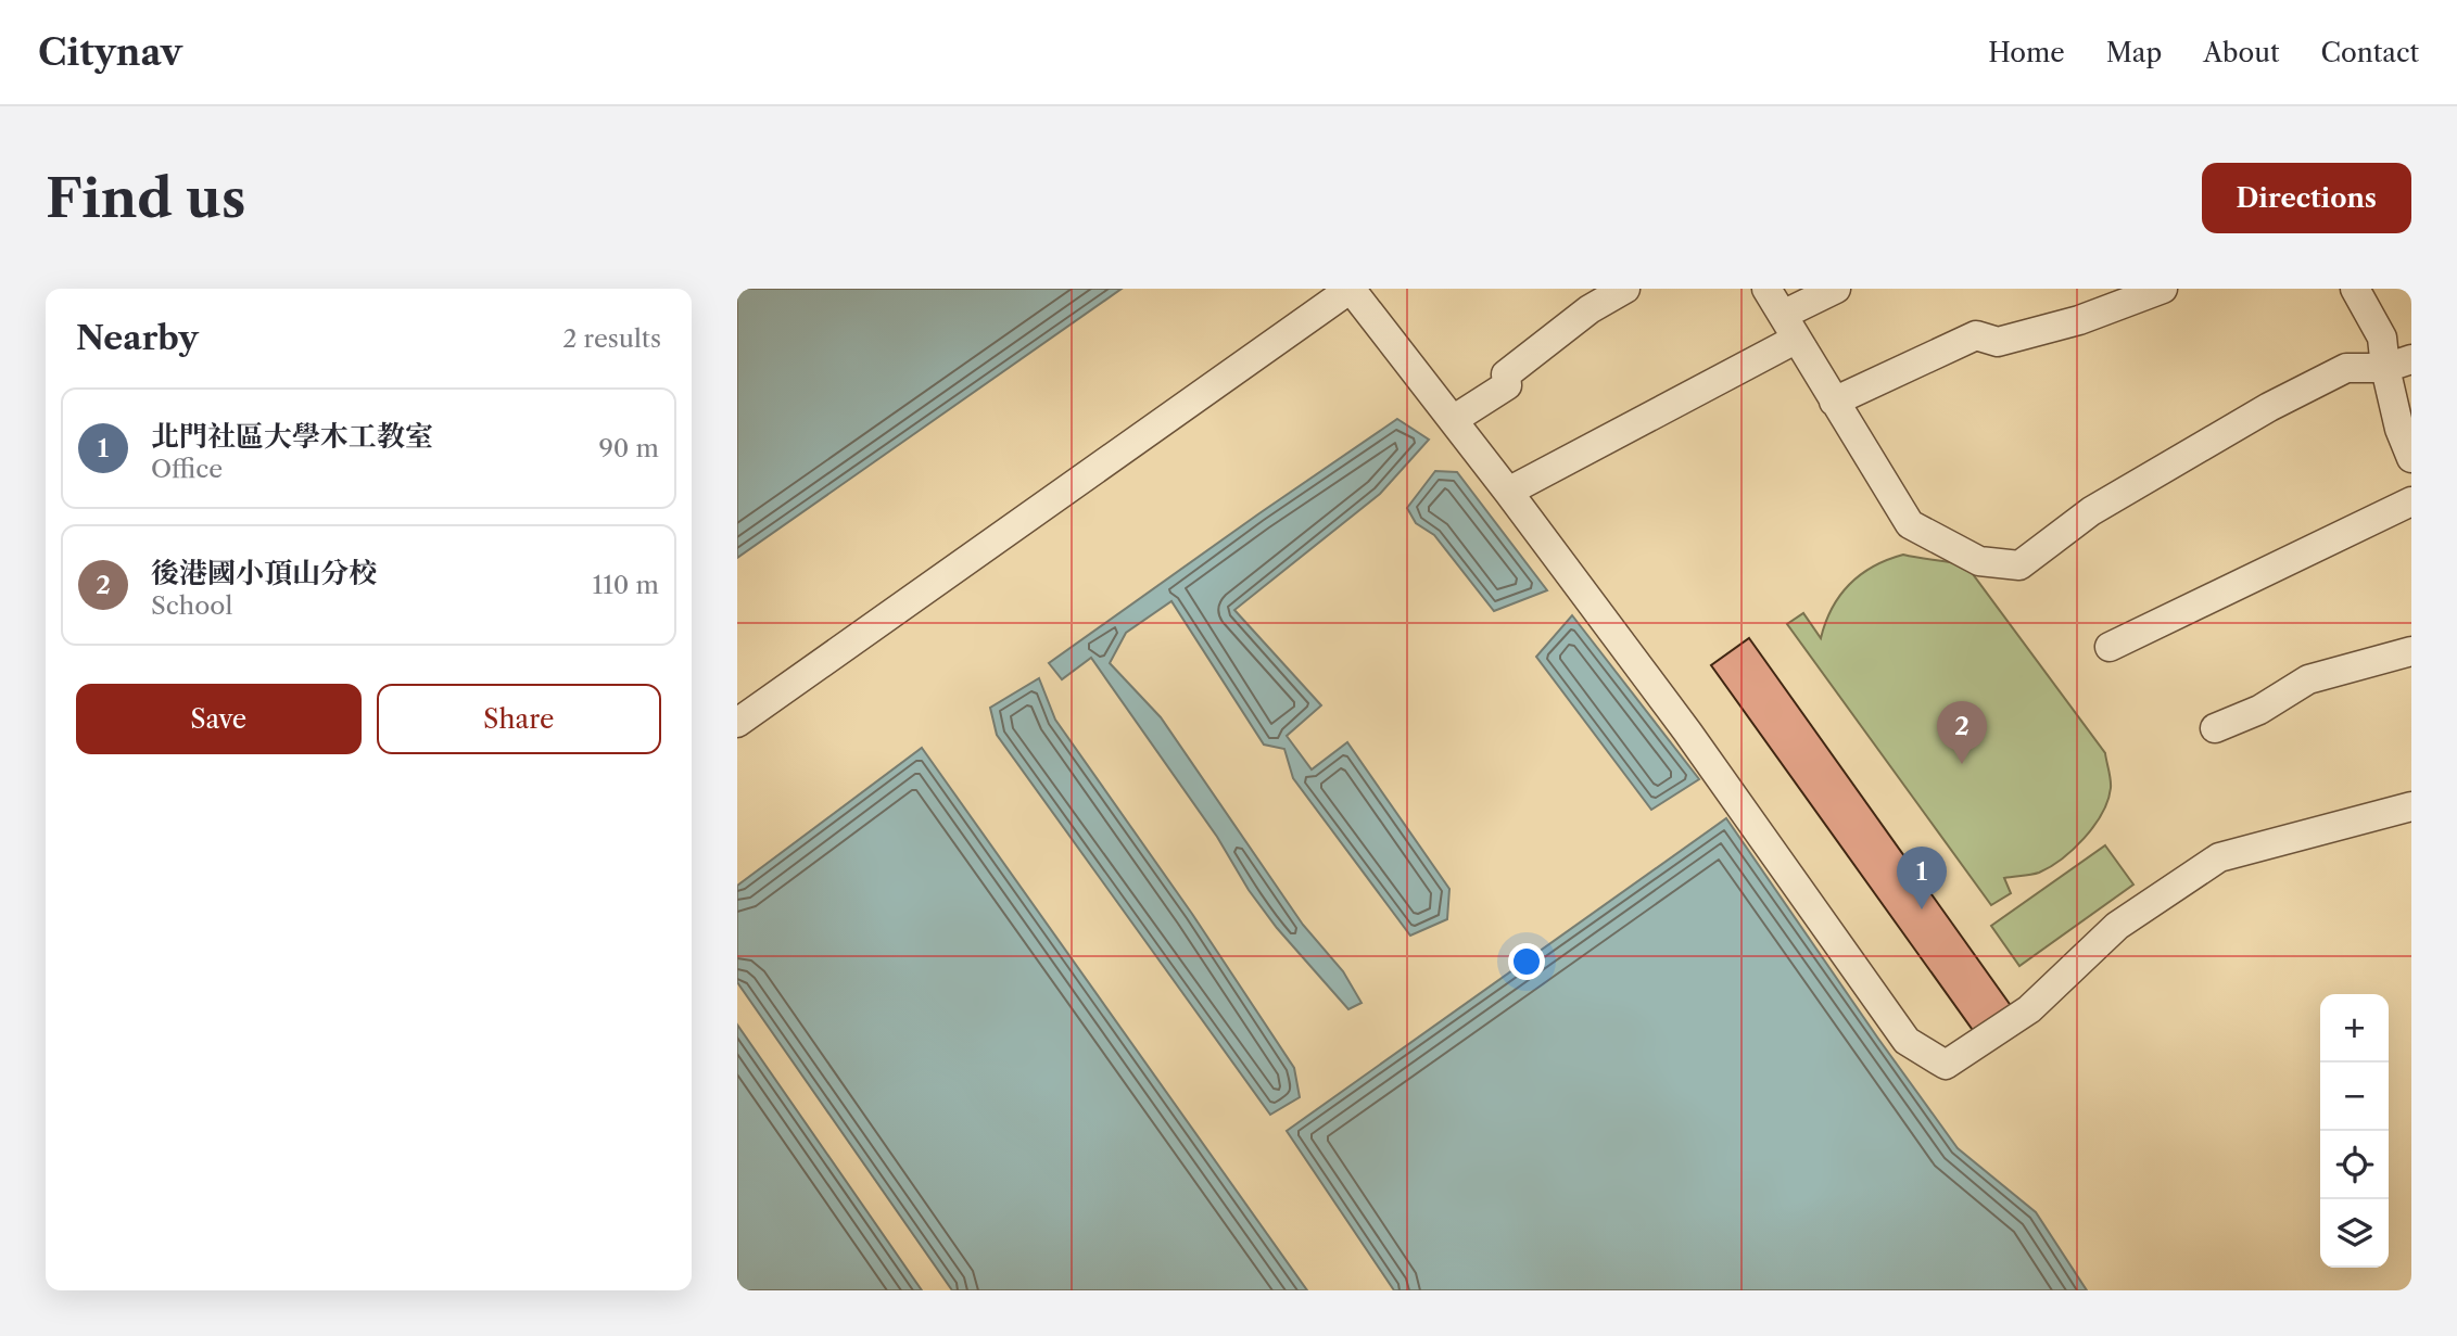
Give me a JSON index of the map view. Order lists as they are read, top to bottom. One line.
{"page":{"header":"Citynav","nav":["Home","Map","About","Contact"],"buttons":["Directions",["Save","Share"]],"title":"Find us","heading":["Nearby","2 results"],"list":[{"mark":"1","name":"北門社區大學木工教室","note":"Office","value":"90 m"},{"mark":"2","name":"後港國小頂山分校","note":"School","value":"110 m"}],"pins":["2","1"],"map_buttons":["+","−"]}}
